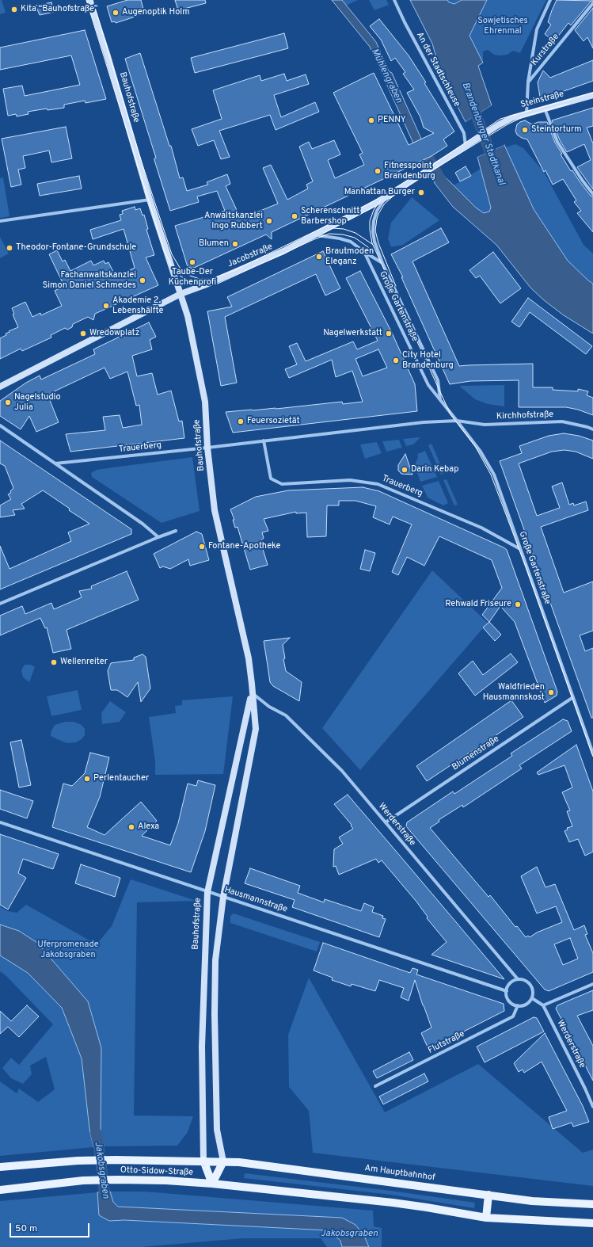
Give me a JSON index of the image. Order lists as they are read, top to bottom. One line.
{"streets":{"main road":["Otto-Sidow-Straße","Am Hauptbahnhof"],"street":["Kurstraße","An der Stadtschleuse","Bauhofstraße","Steinstraße","Jacobstraße","Große Gartenstraße","Kirchhofstraße","Trauerberg","Blumenstraße","Werderstraße","Hausmannstraße","Flutstraße"]},"crossings":[["An der Stadtschleuse","Jacobstraße"],["Bauhofstraße","Jacobstraße"],["Bauhofstraße","Trauerberg"],["Bauhofstraße","Werderstraße"],["Bauhofstraße","Hausmannstraße"],["Bauhofstraße","Otto-Sidow-Straße"],["Bauhofstraße","Am Hauptbahnhof"],["Steinstraße","Jacobstraße"],["Jacobstraße","Große Gartenstraße"],["Große Gartenstraße","Kirchhofstraße"],["Große Gartenstraße","Trauerberg"],["Große Gartenstraße","Blumenstraße"],["Kirchhofstraße","Trauerberg"],["Blumenstraße","Werderstraße"],["Werderstraße","Hausmannstraße"],["Werderstraße","Flutstraße"],["Hausmannstraße","Flutstraße"],["Otto-Sidow-Straße","Am Hauptbahnhof"]],"water":["Mühlengraben","Brandenburger Stadtkanal","Jakobsgraben"],"parks":["Sowjetisches Ehrenmal","Uferpromenade Jakobsgraben"],"places":["Kita “Bauhofstraße”","Augenoptik Holm","PENNY","Steintorturm","Fitnesspoint Brandenburg","Manhattan Burger","Scherenschnitt Barbershop","Anwaltskanzlei Ingo Rubbert","Blumen","Theodor-Fontane-Grundschule","Brautmoden Eleganz","Taube-Der Küchenprofi","Fachanwaltskanzlei Simon Daniel Schmedes","Akademie 2. Lebenshälfte","Wredowplatz","Nagelwerkstatt","City Hotel Brandenburg","Nagelstudio Julia","Feuersozietät","Darin Kebap","Fontane-Apotheke","Rehwald Friseure","Wellenreiter","Waldfrieden Hausmannskost","Perlentaucher","Alexa"],"scale_bar":"50 m"}
